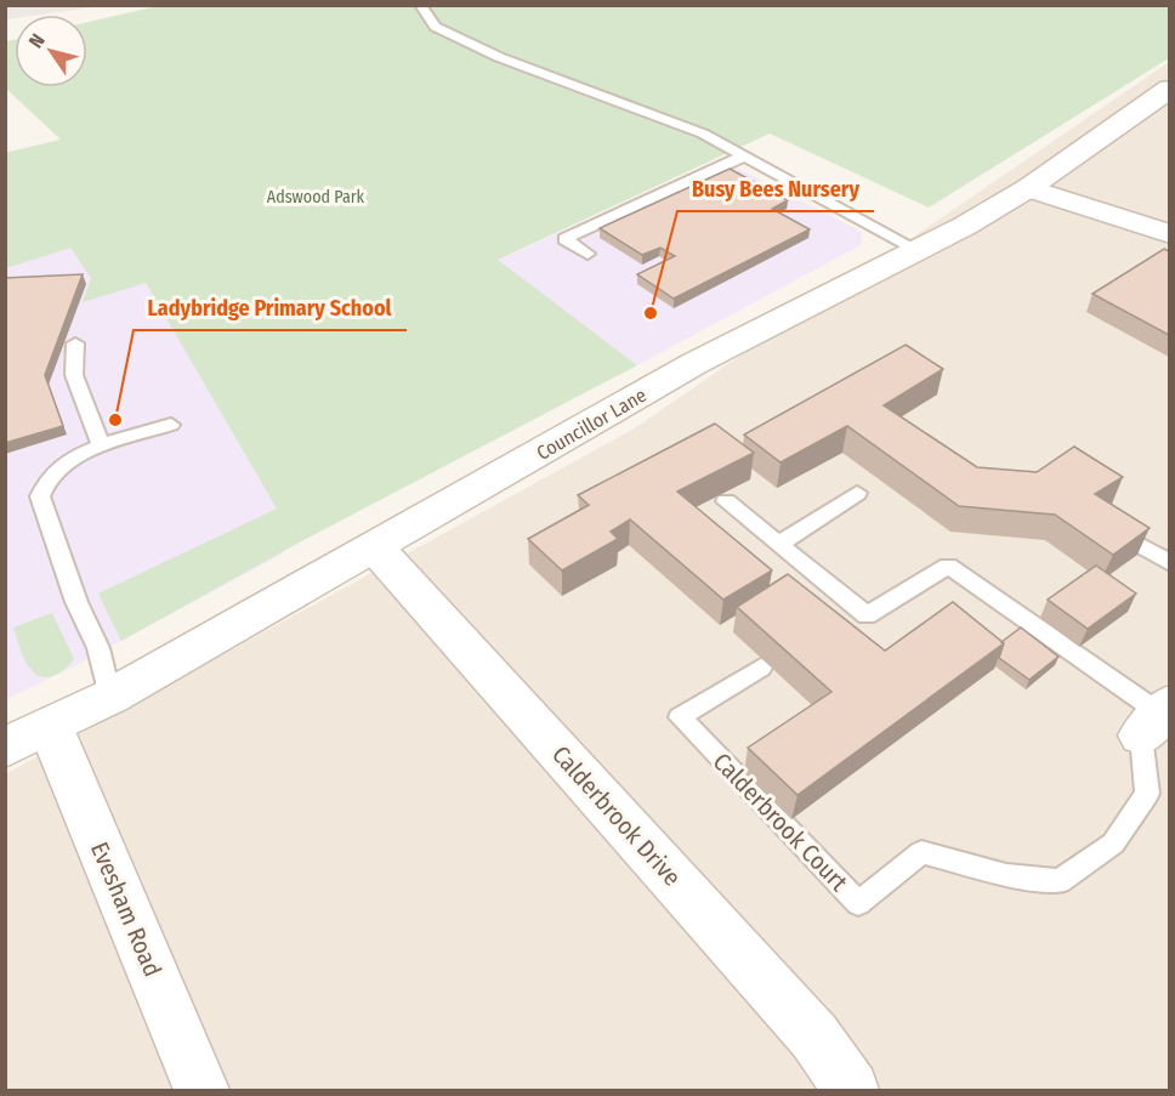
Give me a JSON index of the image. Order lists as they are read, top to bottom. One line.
{"streets":{"street":["Councillor Lane","Calderbrook Drive","Evesham Road"],"lane":["Calderbrook Court"]},"crossings":[["Councillor Lane","Calderbrook Drive"],["Councillor Lane","Evesham Road"]],"parks":["Adswood Park"],"places":["Busy Bees Nursery","Ladybridge Primary School"],"north":"top left"}
